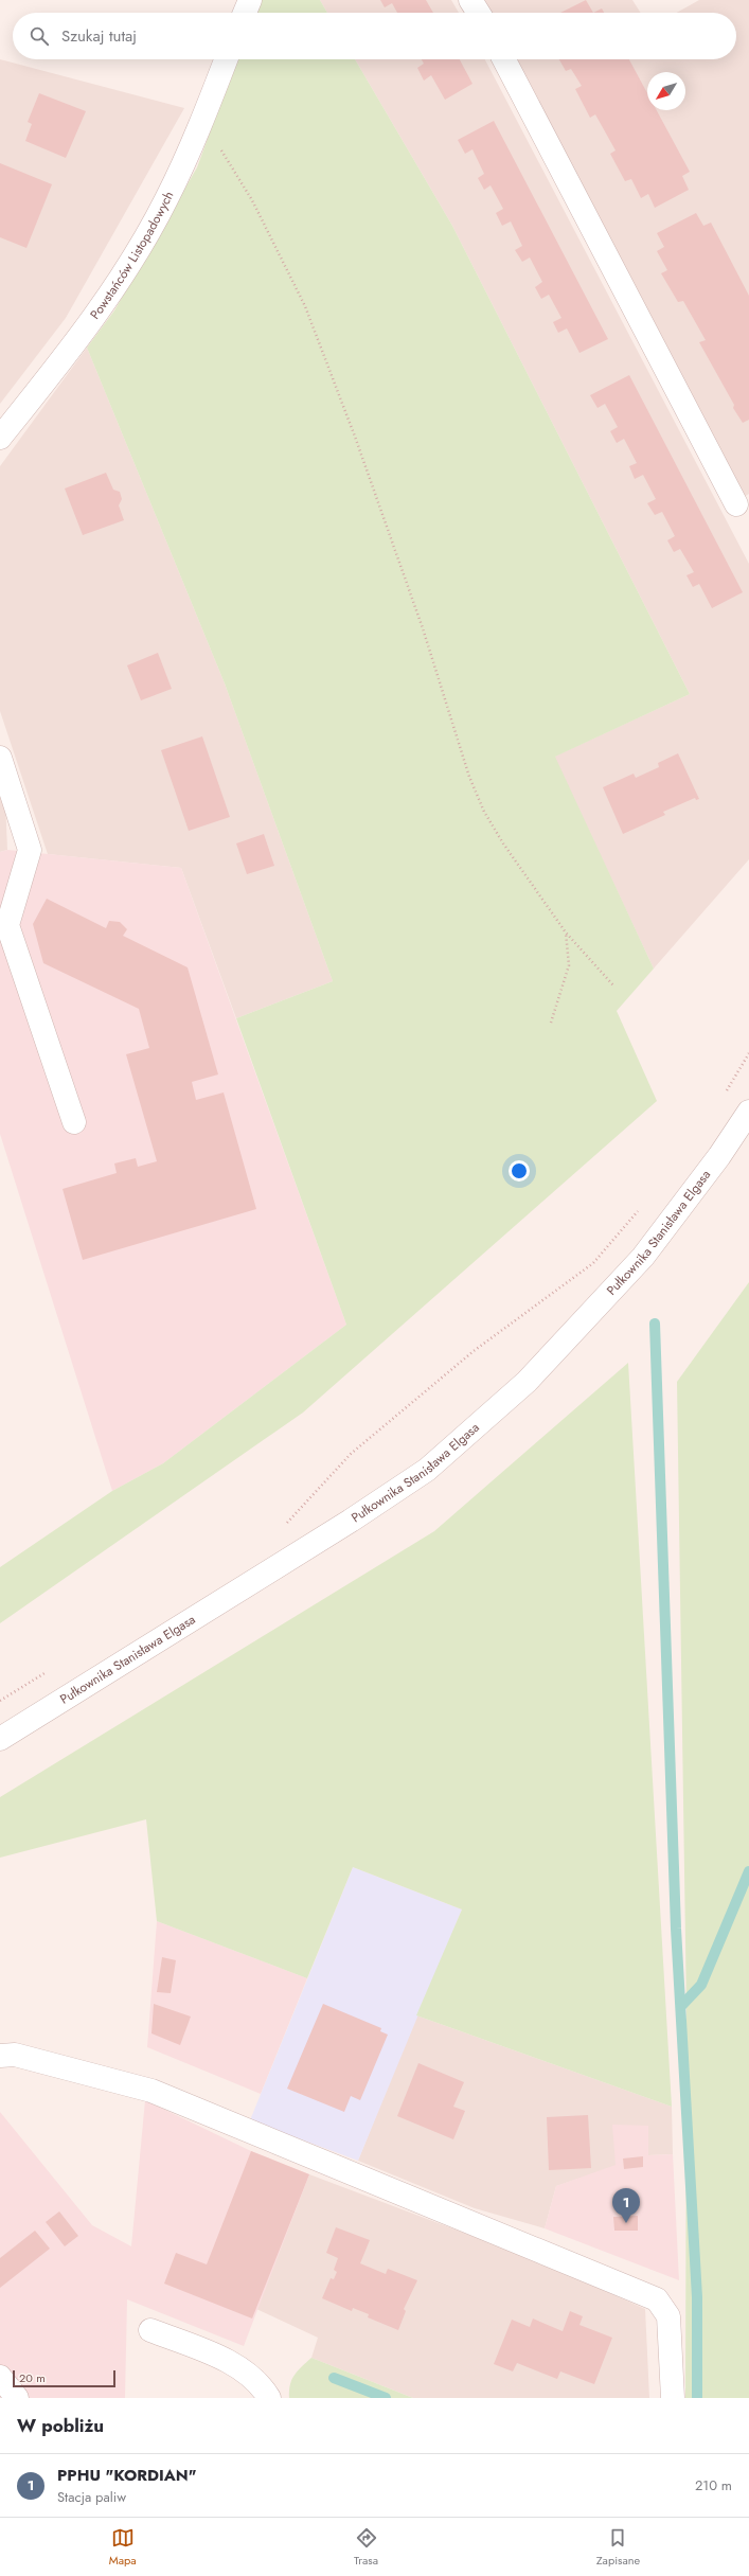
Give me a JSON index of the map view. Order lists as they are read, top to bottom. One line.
{"streets":{"street":["Powstańców Listopadowych","Pułkownika Stanisława Elgasa"]},"scale_bar":"20 m","north":"bottom left","page":{"search":"Szukaj tutaj","pins":"1","scale":"20 m","heading":"W pobliżu","list":[{"mark":"1","name":"PPHU \"KORDIAN\"","note":"Stacja paliw","value":"210 m"}],"nav":["Mapa","Trasa","Zapisane"]}}
